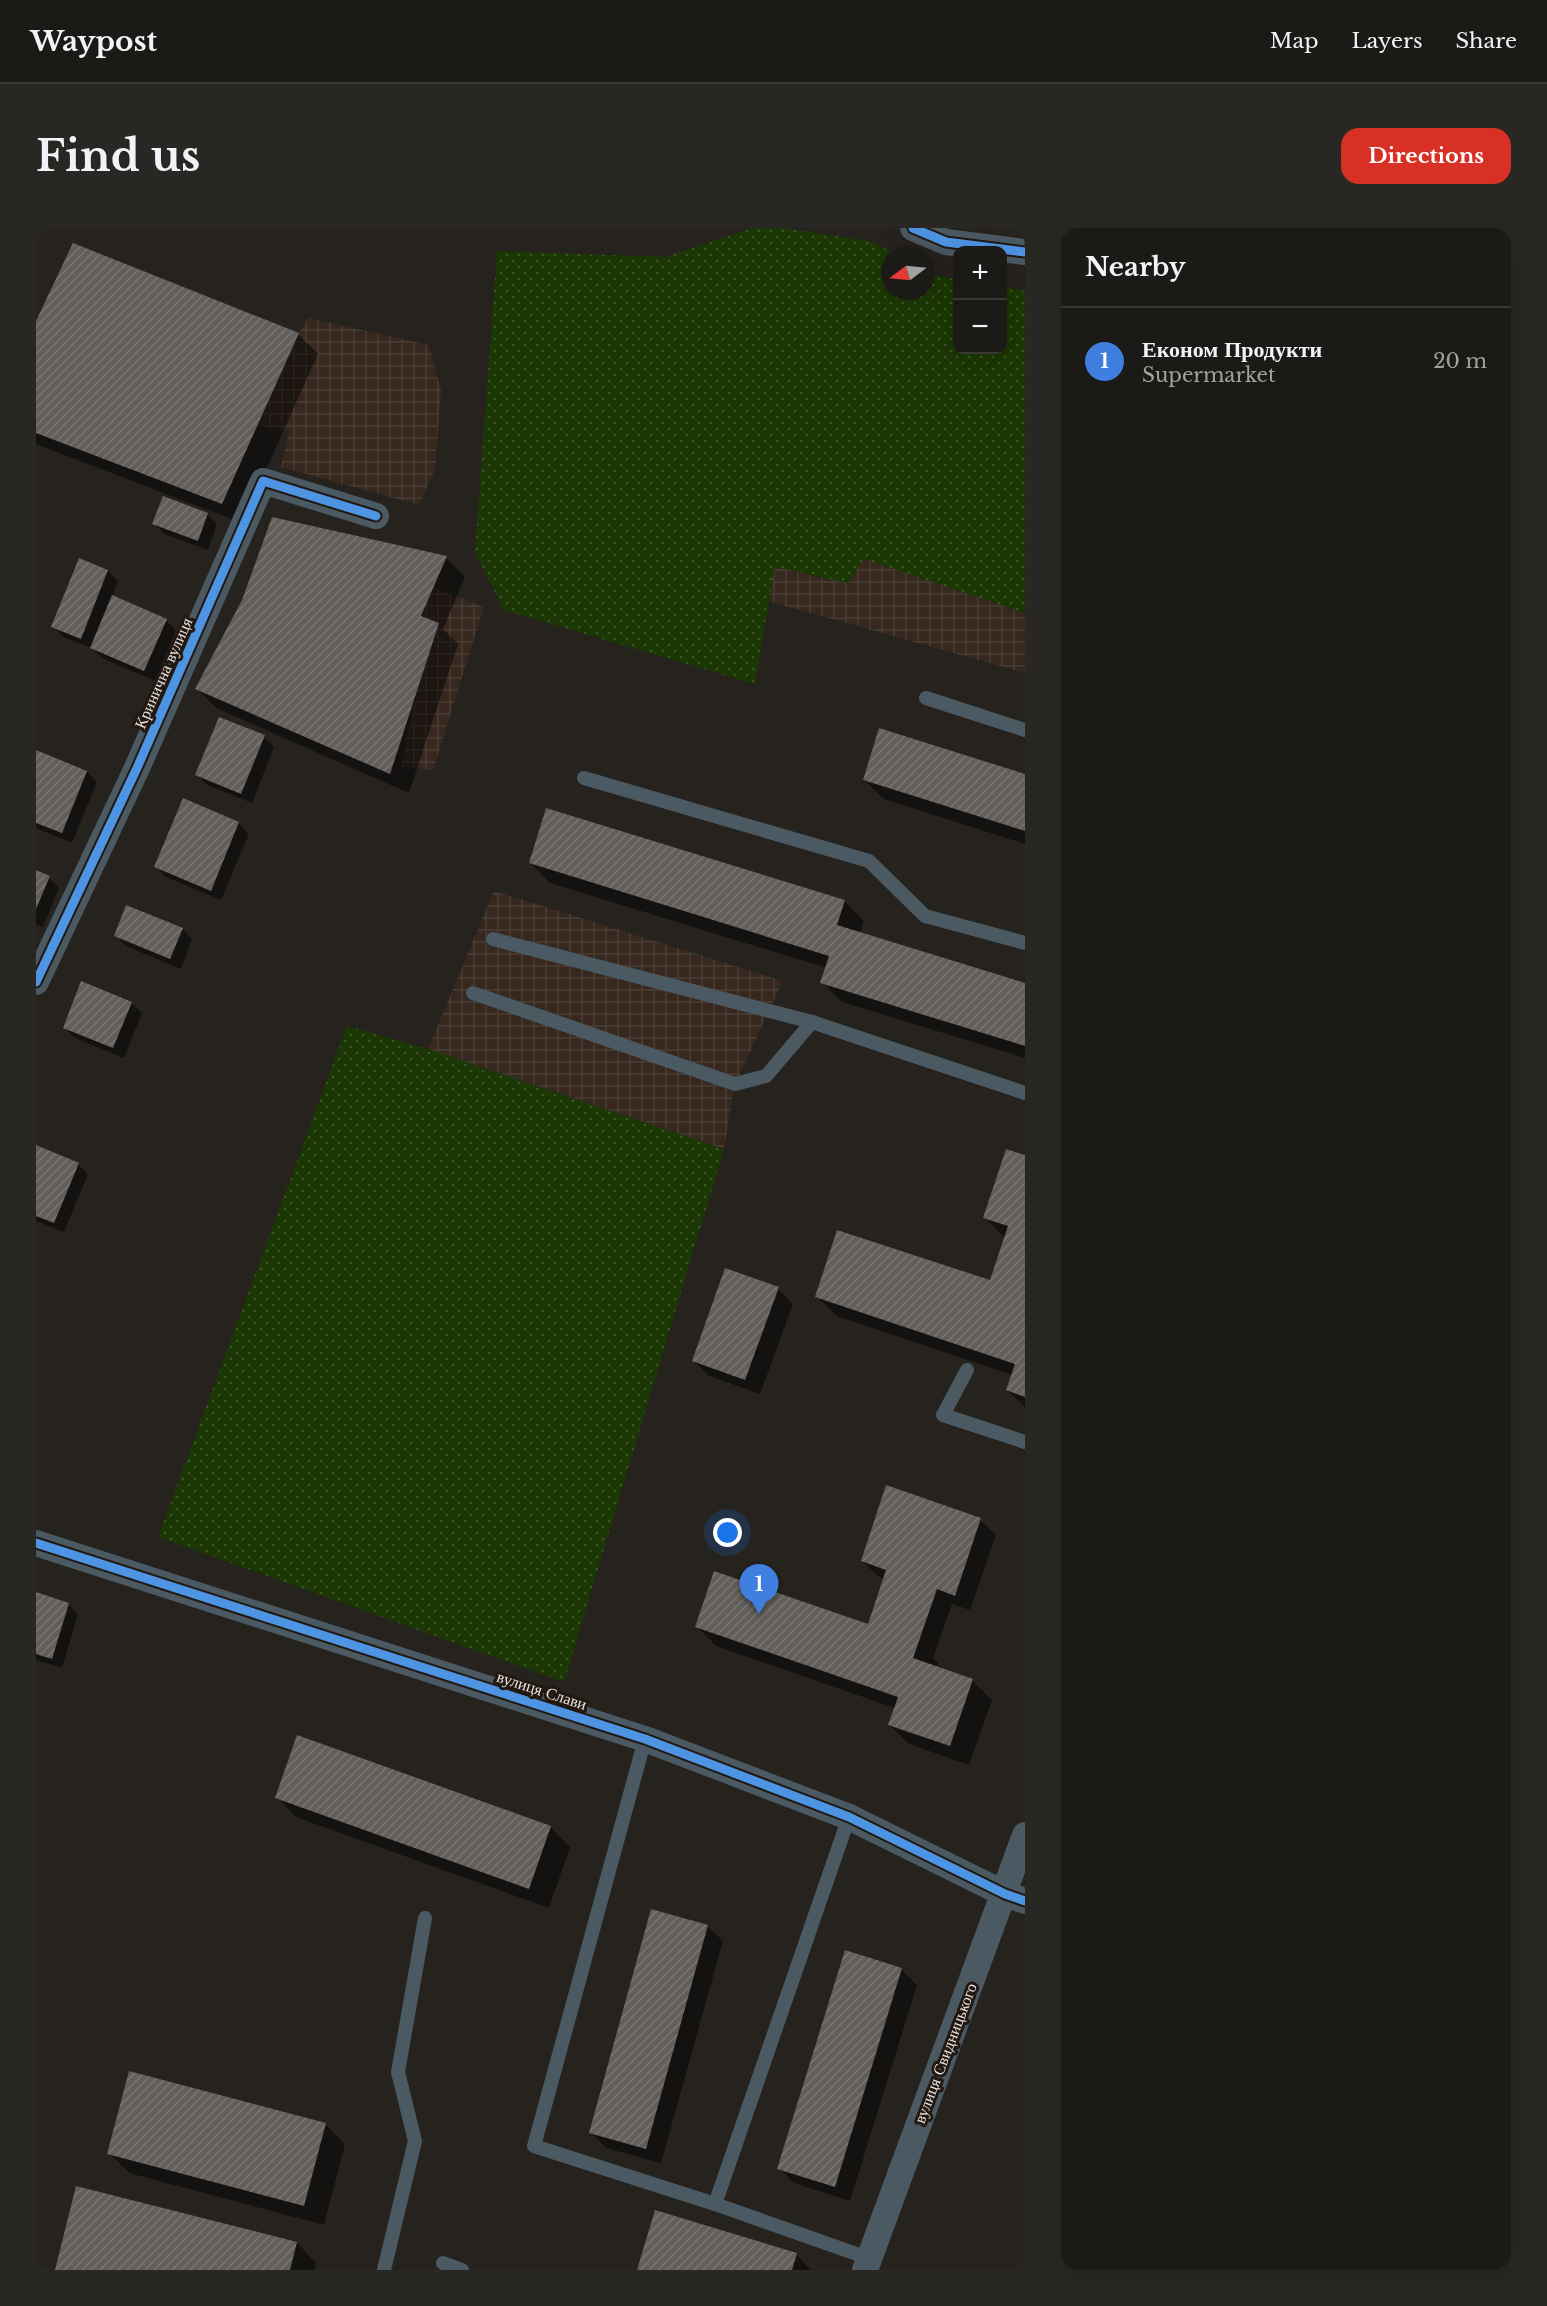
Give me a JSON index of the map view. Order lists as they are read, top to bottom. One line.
{"streets":{"street":["Кринична вулиця","вулиця Слави","вулиця Свидницького"]},"crossings":[["вулиця Слави","вулиця Свидницького"]],"north":"left","page":{"header":"Waypost","nav":["Map","Layers","Share"],"buttons":"Directions","title":"Find us","heading":"Nearby","map_buttons":["+","−"],"list":[{"mark":"1","name":"Економ Продукти","note":"Supermarket","value":"20 m"}],"pins":"1"}}
